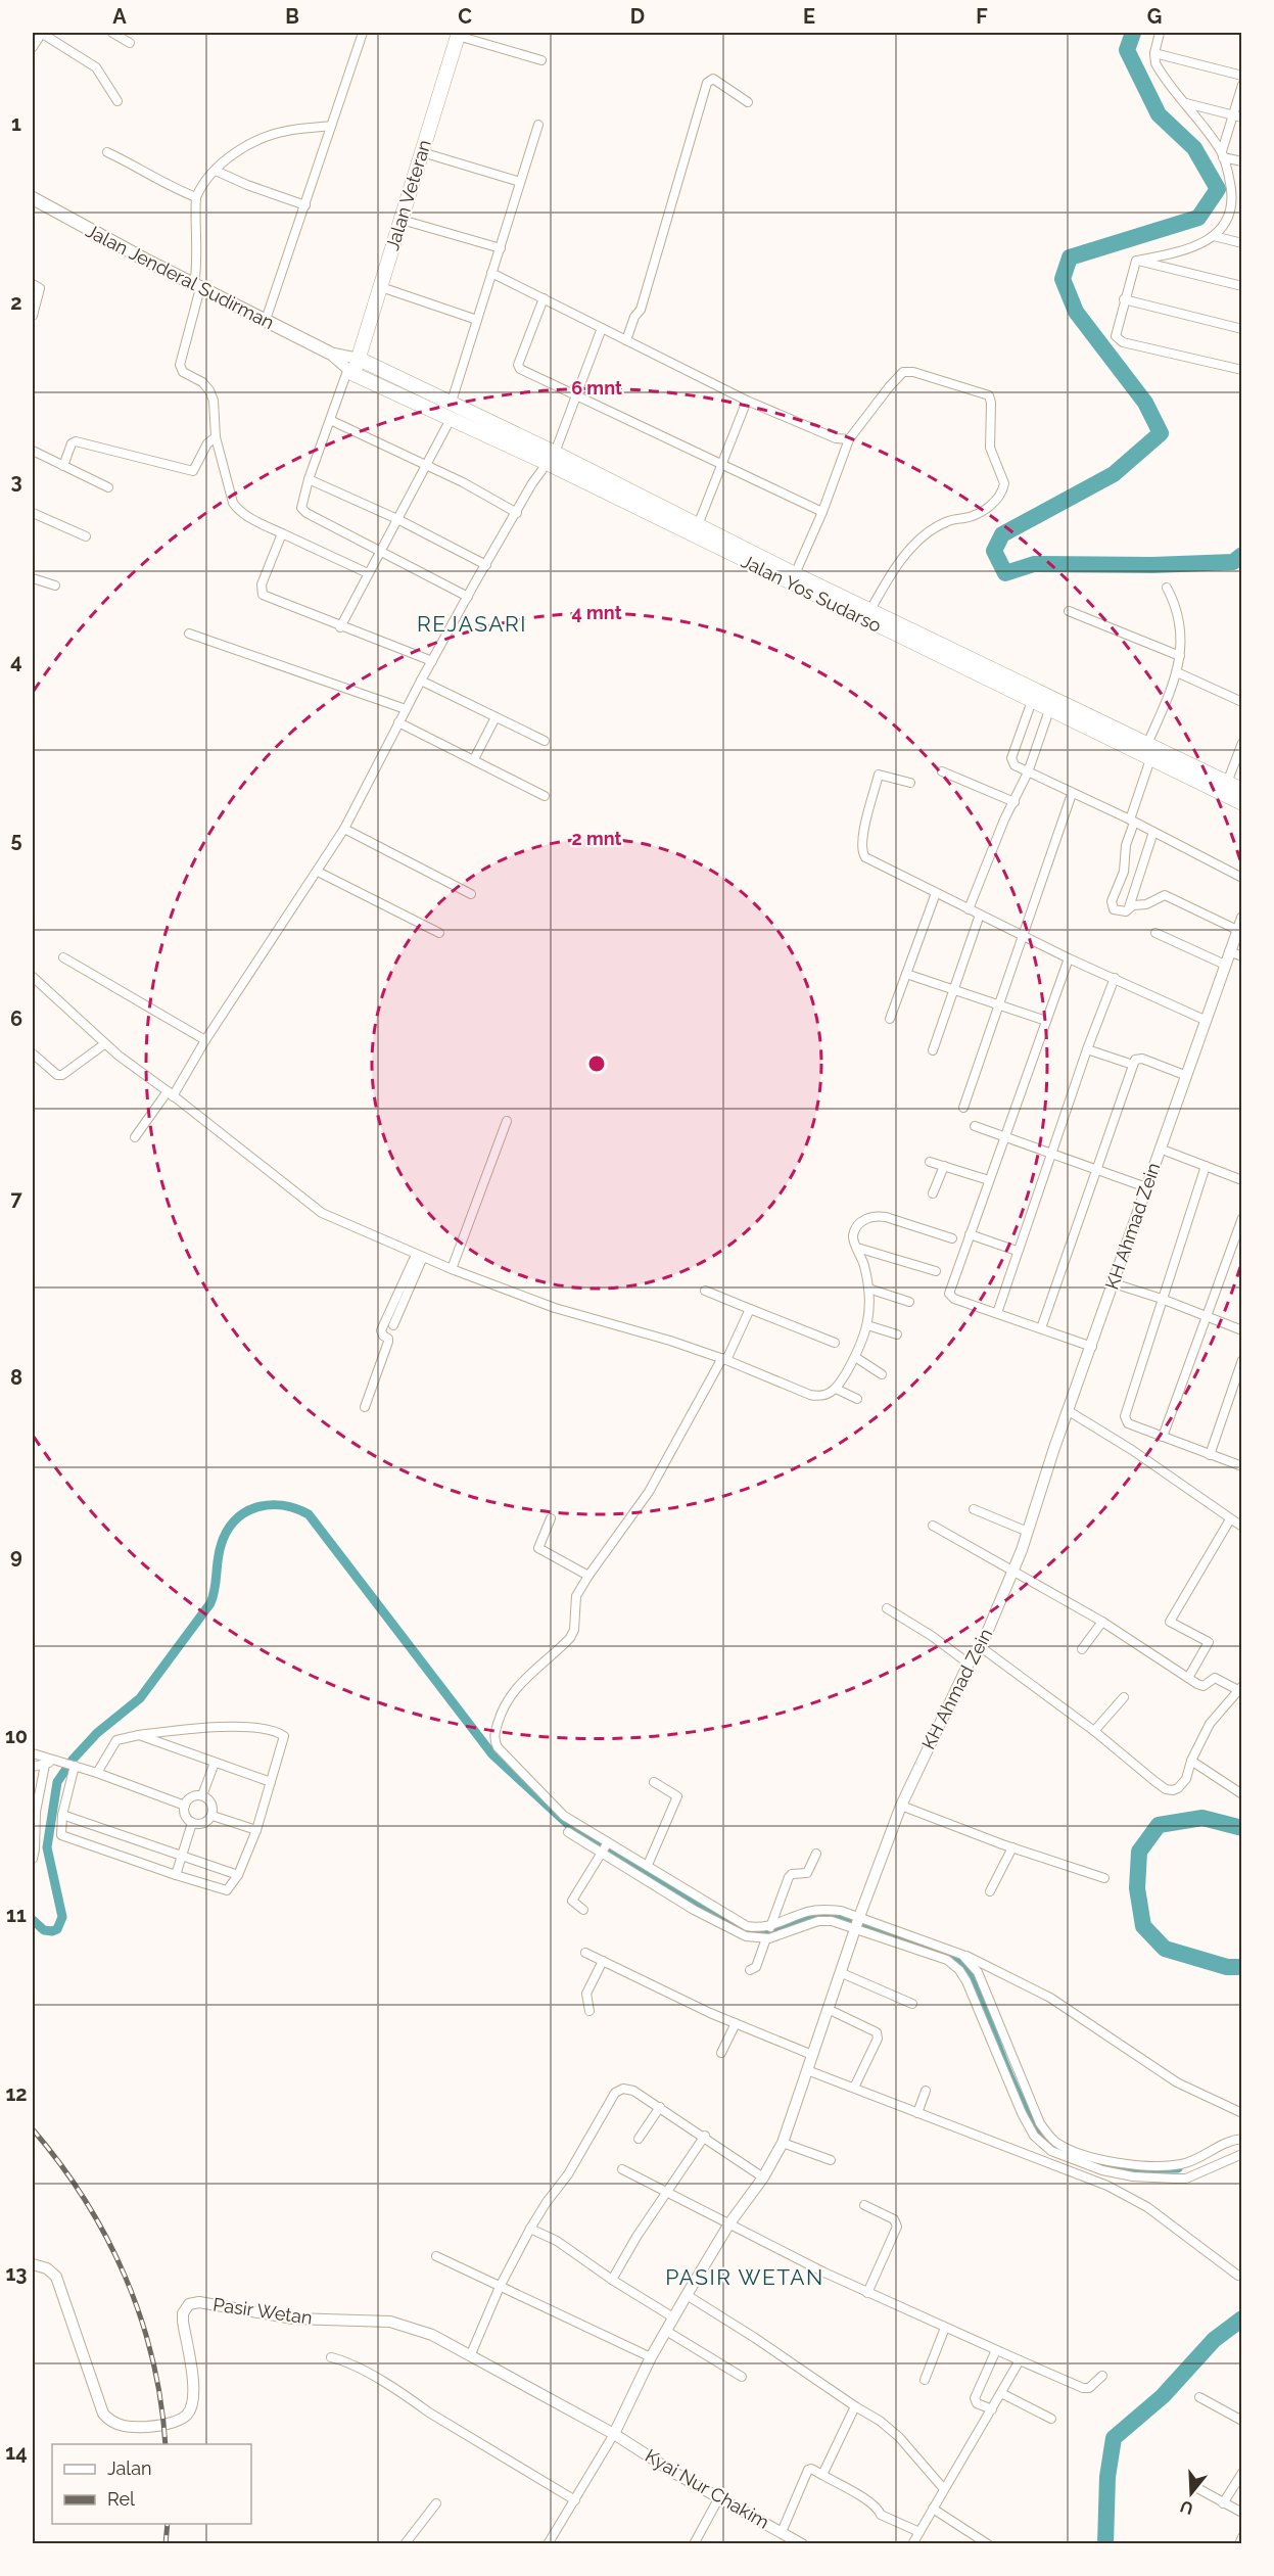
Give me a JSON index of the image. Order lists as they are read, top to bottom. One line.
{"streets":{"highway":["Jalan Veteran","Jalan Yos Sudarso"],"main road":["Jalan Jenderal Sudirman"],"street":["KH Ahmad Zein","Pasir Wetan","Kyai Nur Chakim"]},"crossings":[["Jalan Veteran","Jalan Yos Sudarso"],["KH Ahmad Zein","Pasir Wetan"],["KH Ahmad Zein","Kyai Nur Chakim"],["Pasir Wetan","Kyai Nur Chakim"]],"districts":["REJASARI","PASIR WETAN"],"legend":["Jalan","Rel"],"north":"bottom","grid":{"columns":["A","B","C","D","E","F","G"],"rows":["1","2","3","4","5","6","7","8","9","10","11","12","13","14"]},"rings":["6 mnt","4 mnt","2 mnt"]}
